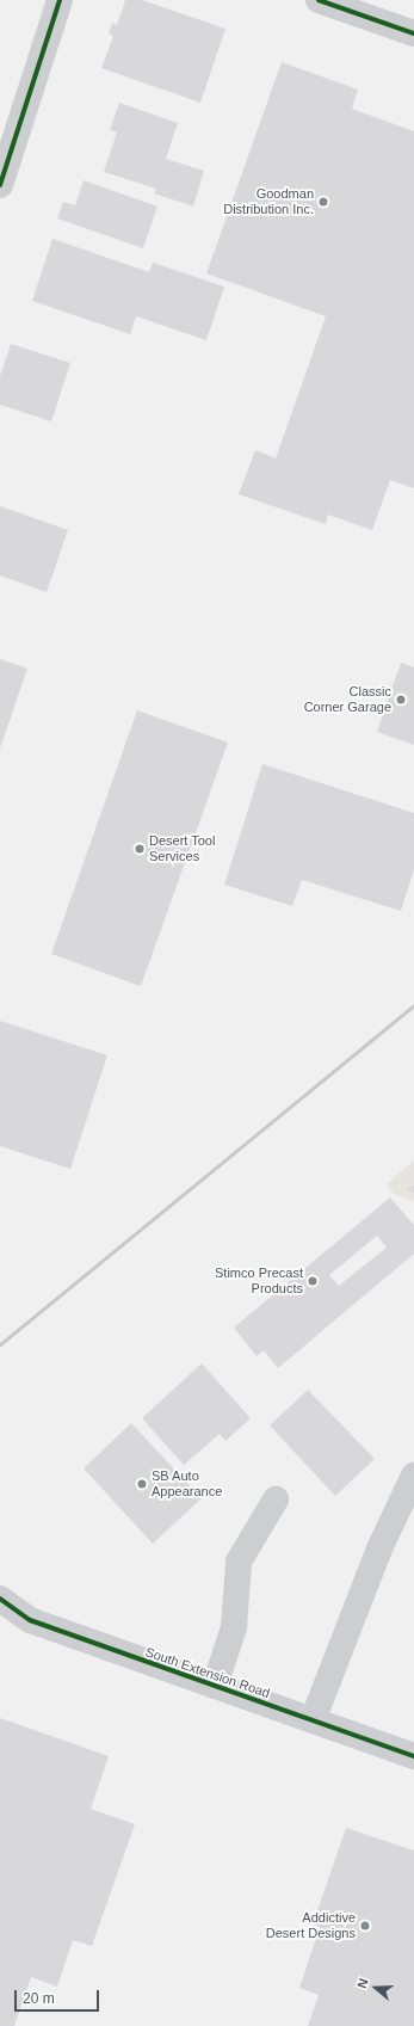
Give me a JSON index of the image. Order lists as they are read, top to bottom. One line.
{"streets":{"street":["South Extension Road"]},"places":["Goodman Distribution Inc.","Classic Corner Garage","Desert Tool Services","Stimco Precast Products","SB Auto Appearance","Addictive Desert Designs"],"scale_bar":"20 m","north":"left"}
